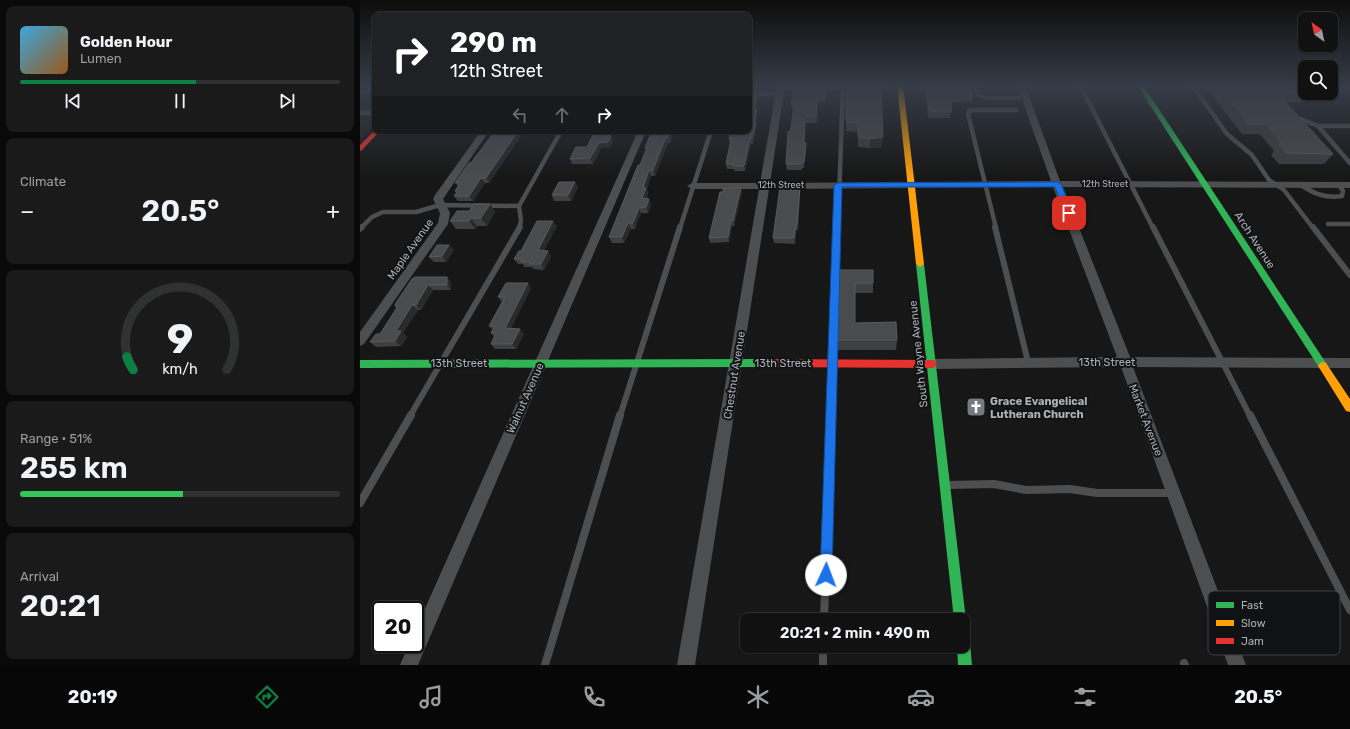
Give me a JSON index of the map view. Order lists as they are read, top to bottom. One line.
{"streets":{"street":["12th Street","Arch Avenue","Maple Avenue","South Wayne Avenue","13th Street","Chestnut Avenue","Walnut Avenue","Market Avenue"]},"crossings":[["12th Street","Arch Avenue"],["12th Street","South Wayne Avenue"],["12th Street","Chestnut Avenue"],["12th Street","Market Avenue"],["Arch Avenue","13th Street"],["South Wayne Avenue","13th Street"],["13th Street","Chestnut Avenue"],["13th Street","Walnut Avenue"],["13th Street","Market Avenue"]],"places":{"church":["Grace Evangelical Lutheran Church"]},"legend":["Fast","Slow","Jam"],"north":"top left","page":{"turn":["290 m","12th Street"],"song":["Golden Hour","Lumen"],"tile":["Climate",["Range · 51%","255 km"],["Arrival","20:21"]],"heat":["−","20.5°","+"],"limit":"20","trip":"20:21 · 2 min · 490 m","tabs":["20:19","20.5°"],"gauge":["9","km/h"]}}
